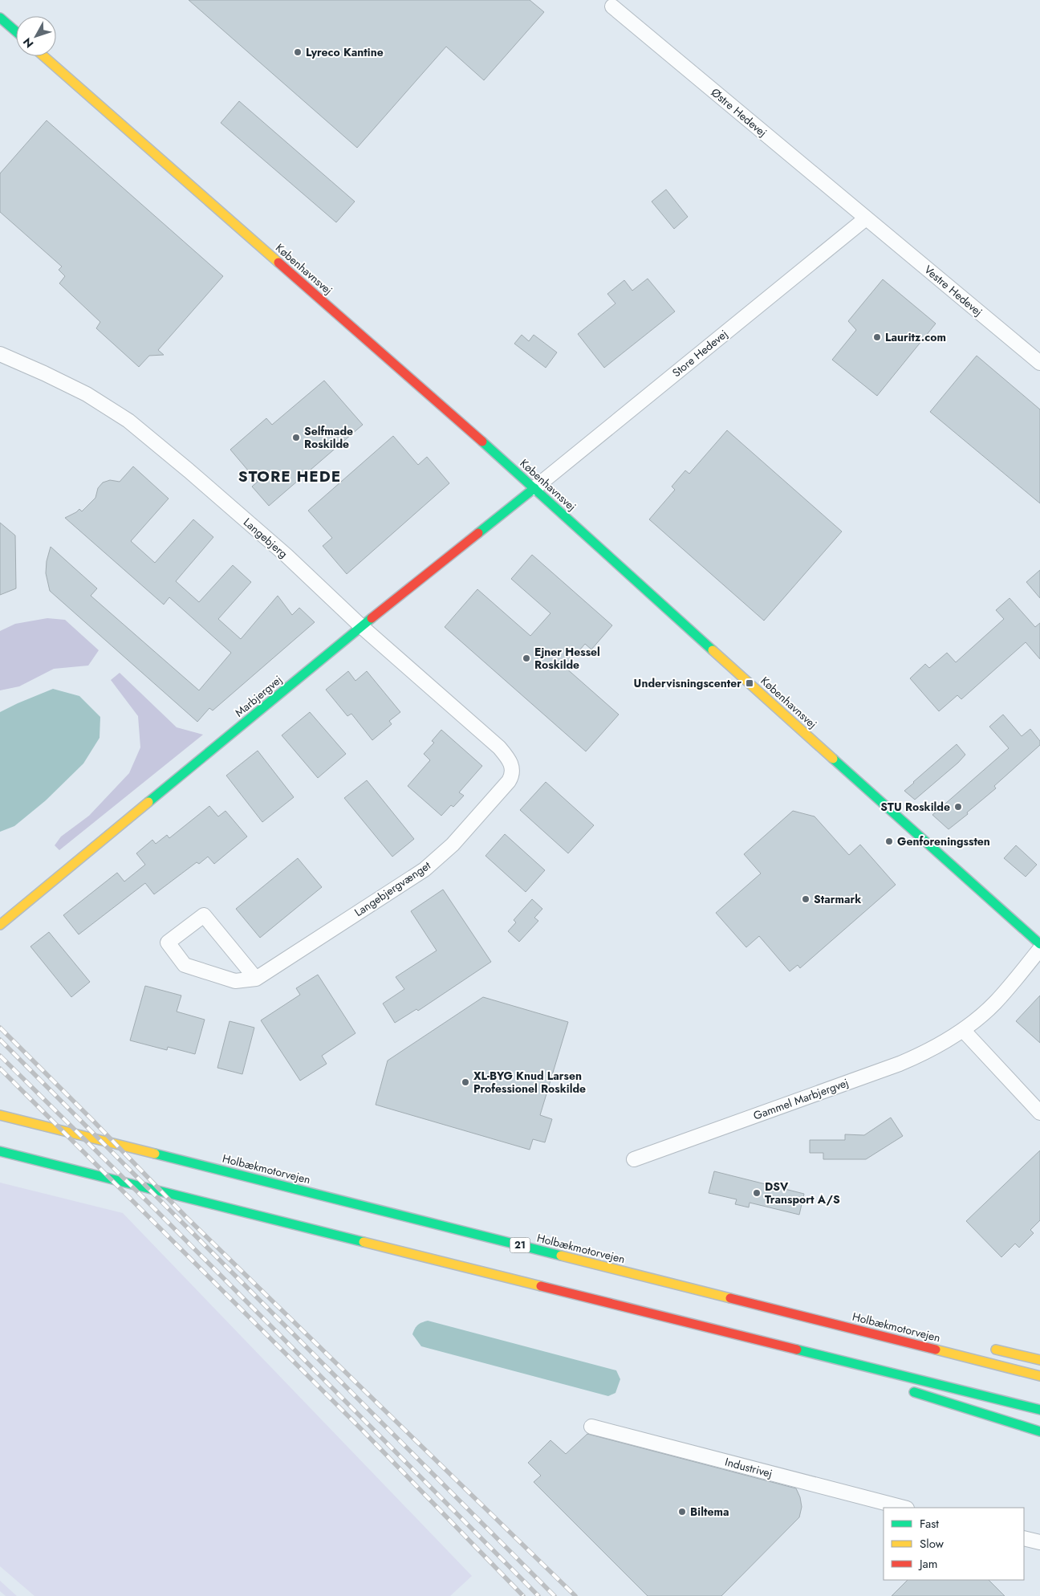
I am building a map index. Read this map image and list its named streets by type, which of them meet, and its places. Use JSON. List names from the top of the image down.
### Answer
{
  "streets": {
    "main road": [
      "Københavnsvej",
      "Marbjergvej",
      "Holbækmotorvejen",
      "21"
    ],
    "street": [
      "Østre Hedevej",
      "Vestre Hedevej",
      "Store Hedevej",
      "Langebjerg",
      "Langebjergvænget",
      "Gammel Marbjergvej",
      "Industrivej"
    ]
  },
  "crossings": [
    ["Østre Hedevej", "Vestre Hedevej"],
    ["Østre Hedevej", "Store Hedevej"],
    ["Københavnsvej", "Store Hedevej"],
    ["Københavnsvej", "Marbjergvej"],
    ["Vestre Hedevej", "Store Hedevej"],
    ["Store Hedevej", "Marbjergvej"],
    ["Langebjerg", "Marbjergvej"],
    ["Langebjerg", "Langebjergvænget"]
  ],
  "districts": ["STORE HEDE"],
  "places": {
    "other": [
      "Lyreco Kantine",
      "Lauritz.com",
      "Selfmade Roskilde",
      "Ejner Hessel Roskilde",
      "STU Roskilde",
      "Genforeningssten",
      "Starmark",
      "XL-BYG Knud Larsen Professionel Roskilde",
      "DSV Transport A/S",
      "Biltema"
    ],
    "transit": ["Undervisningscenter"]
  },
  "legend": ["Fast", "Slow", "Jam"],
  "north": "bottom left"
}
